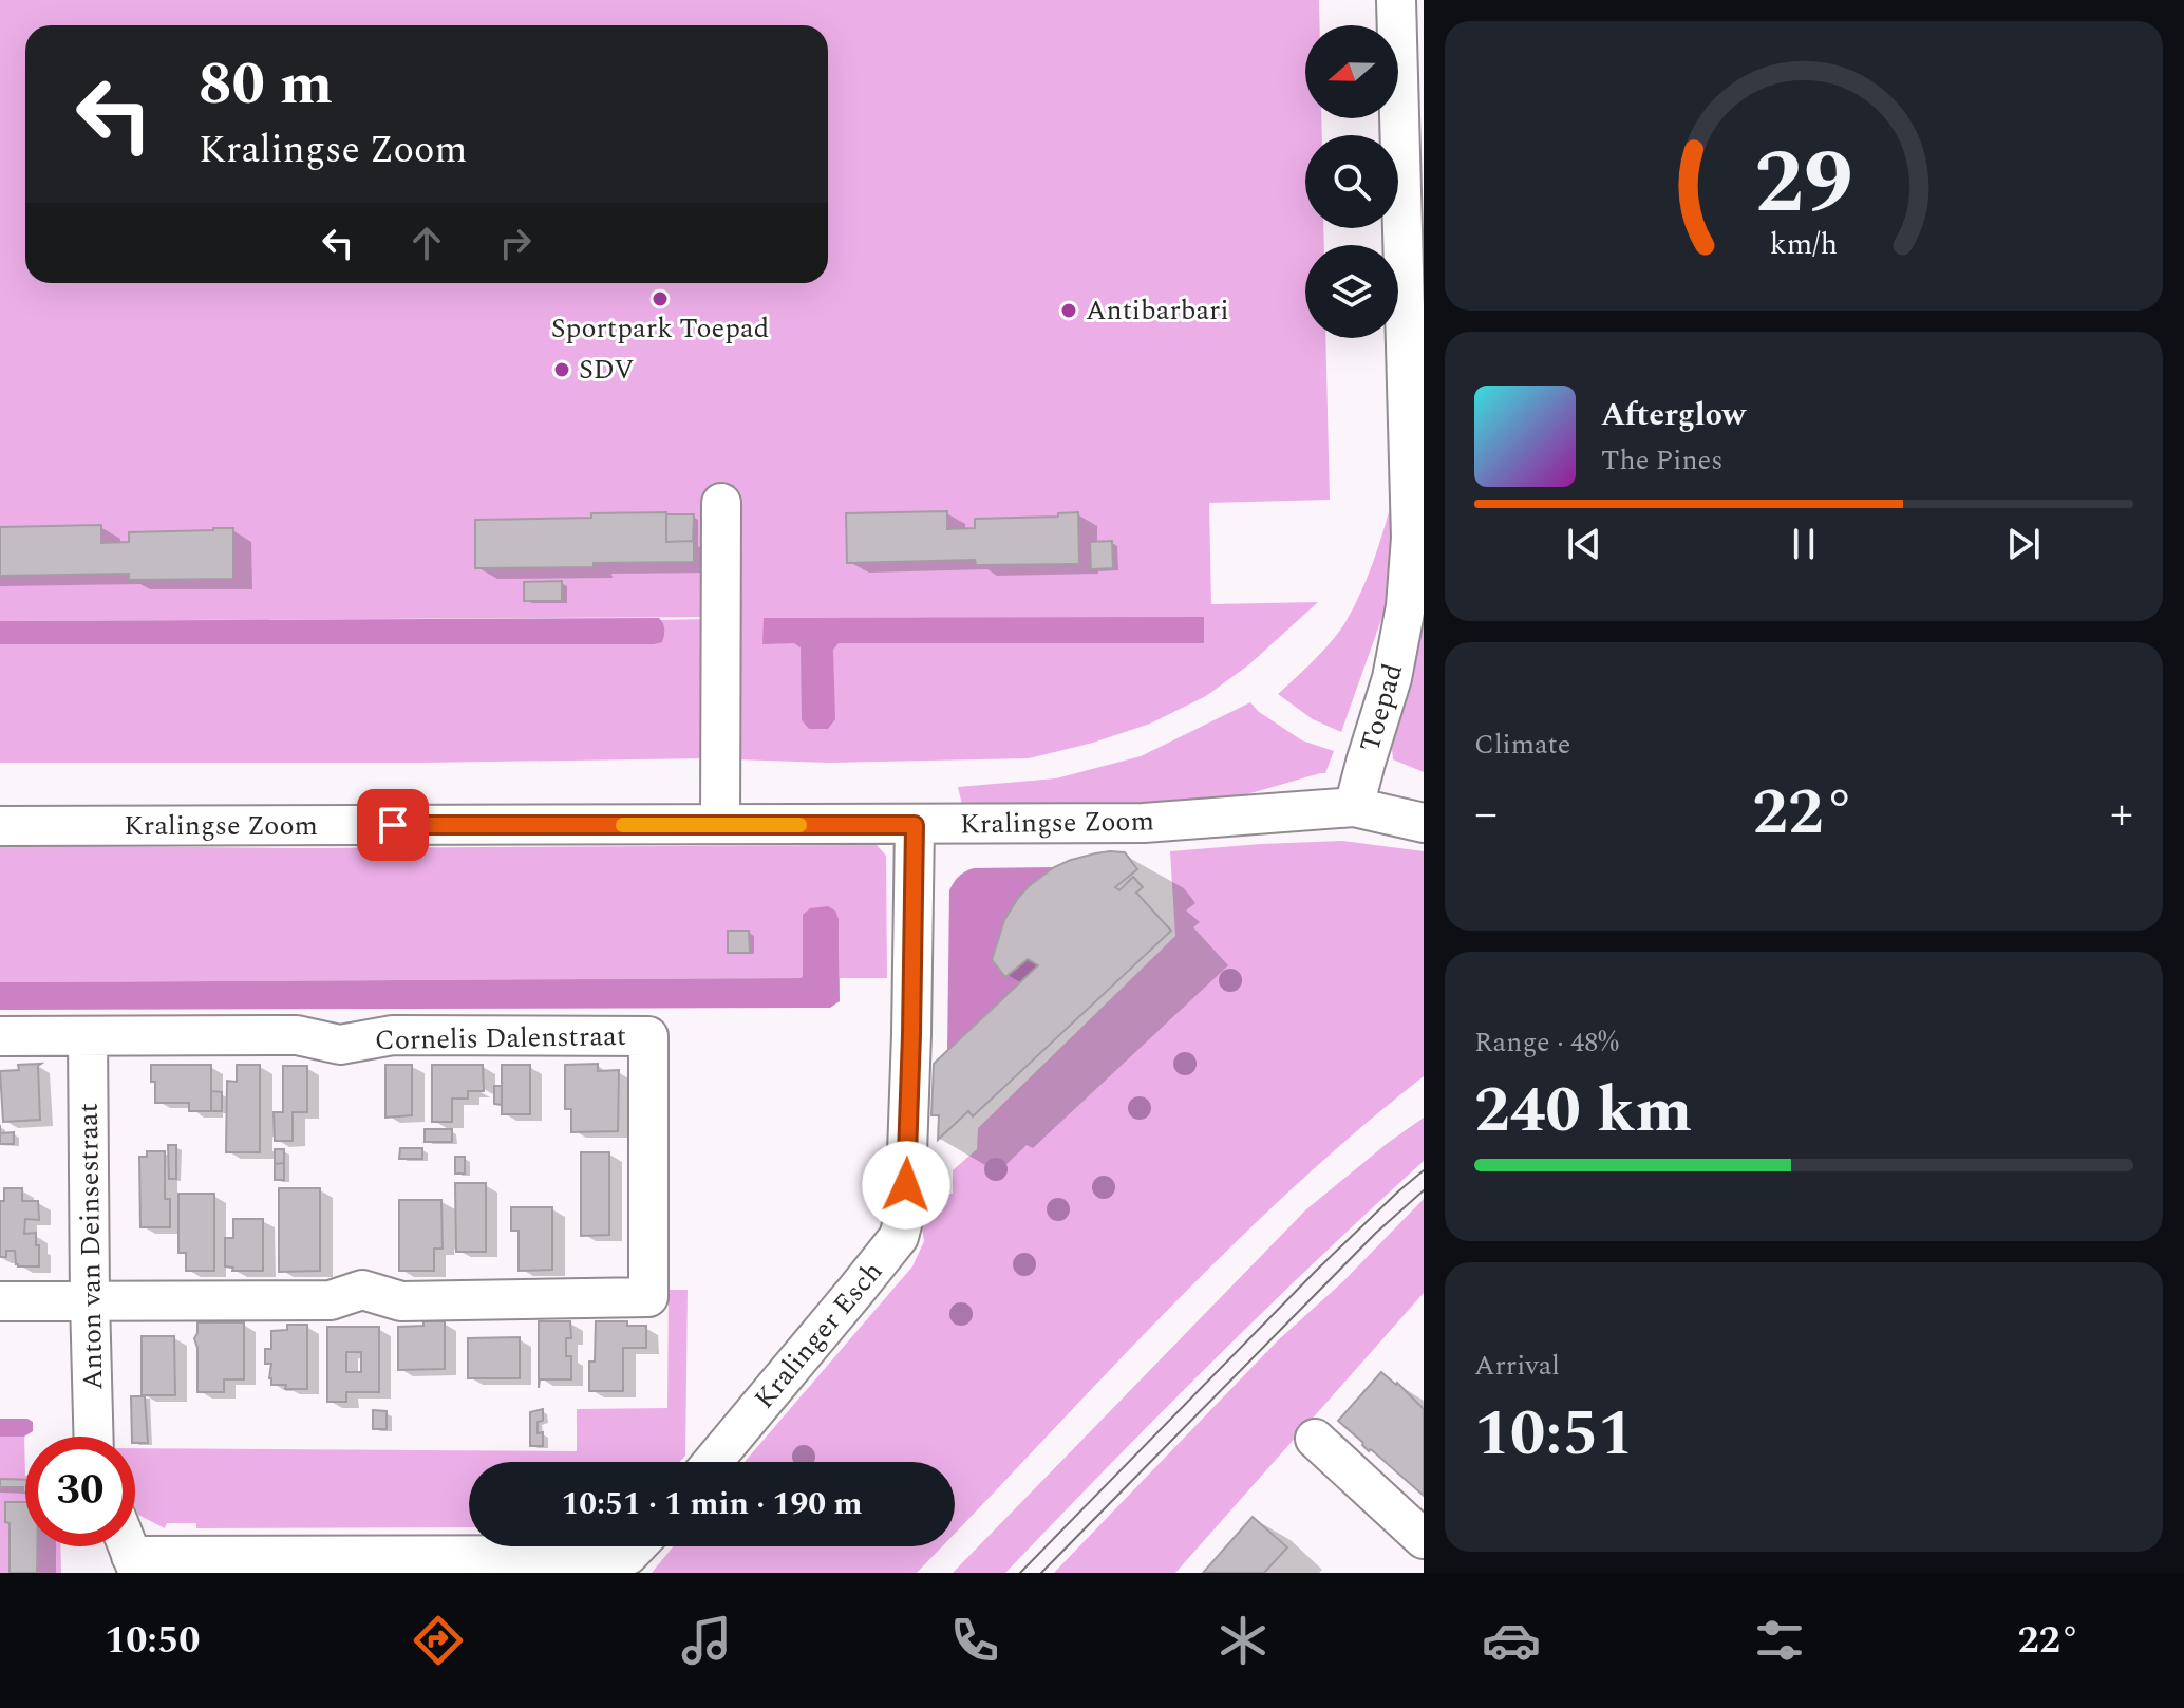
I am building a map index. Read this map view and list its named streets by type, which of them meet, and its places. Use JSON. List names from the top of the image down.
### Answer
{
  "streets": {
    "street": [
      "Toepad",
      "Kralingse Zoom",
      "Cornelis Dalenstraat",
      "Anton van Deinsestraat",
      "Kralinger Esch"
    ]
  },
  "crossings": [
    ["Toepad", "Kralingse Zoom"],
    ["Kralingse Zoom", "Kralinger Esch"],
    ["Cornelis Dalenstraat", "Anton van Deinsestraat"]
  ],
  "places": ["Sportpark Toepad", "Antibarbari", "SDV"],
  "north": "left",
  "page": {
    "turn": ["80 m", "Kralingse Zoom"],
    "song": ["Afterglow", "The Pines"],
    "tile": [
      "Climate",
      ["Range · 48%", "240 km"],
      ["Arrival", "10:51"]
    ],
    "heat": ["−", "22°", "+"],
    "limit": "30",
    "trip": "10:51 · 1 min · 190 m",
    "tabs": ["10:50", "22°"],
    "gauge": ["29", "km/h"]
  }
}
